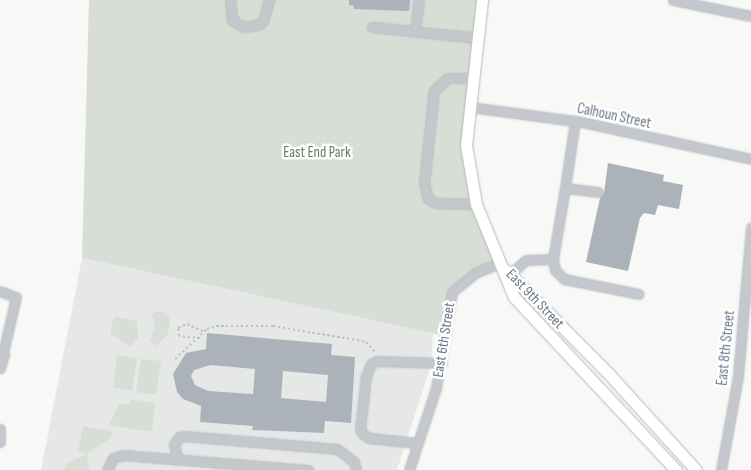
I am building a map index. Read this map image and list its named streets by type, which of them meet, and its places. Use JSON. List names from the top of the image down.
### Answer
{
  "streets": {
    "main road": ["East 9th Street"],
    "street": ["Calhoun Street", "East 6th Street", "East 8th Street"]
  },
  "crossings": [
    ["East 9th Street", "East 6th Street"]
  ],
  "parks": ["East End Park"]
}
